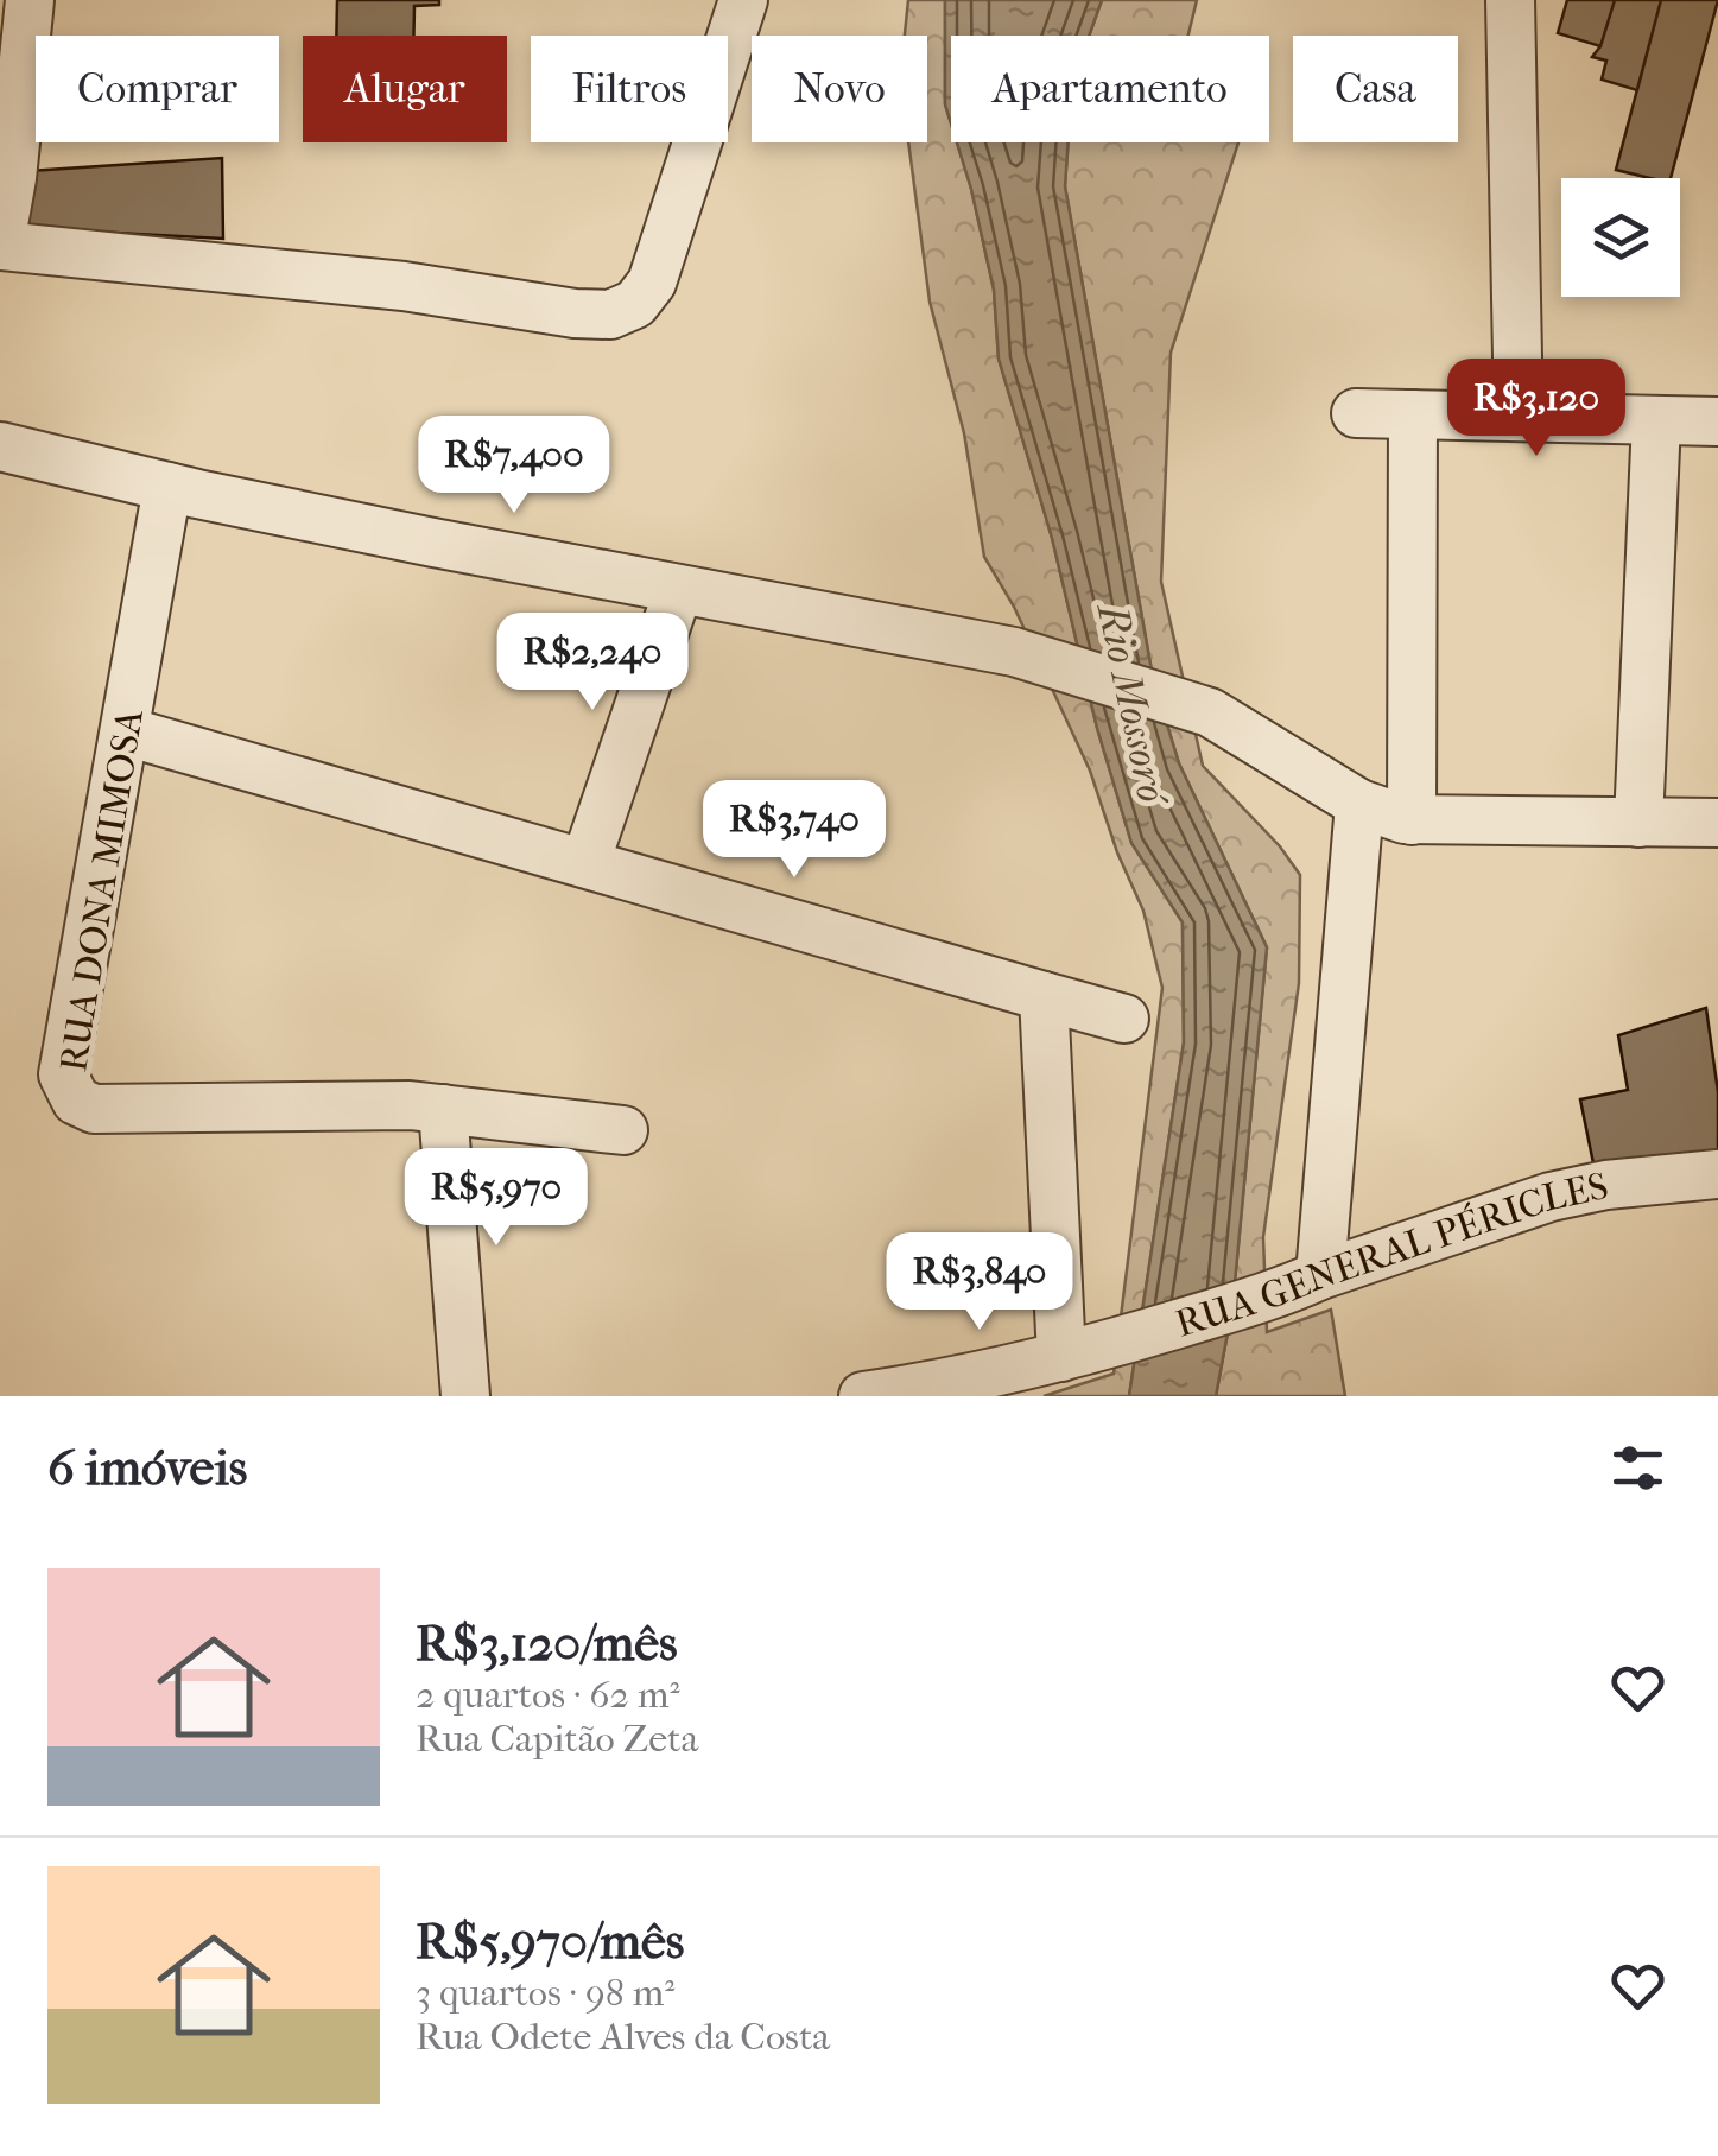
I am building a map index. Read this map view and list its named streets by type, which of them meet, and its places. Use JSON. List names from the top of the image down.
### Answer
{
  "streets": {
    "street": ["RUA DONA MIMOSA", "RUA GENERAL PÉRICLES"]
  },
  "water": ["Rio Mossoró"],
  "page": {
    "chip": [
      "Comprar",
      "Alugar",
      "Filtros",
      "Novo",
      "Apartamento",
      "Casa"
    ],
    "price": [
      "R$3,120",
      "R$7,400",
      "R$2,240",
      "R$3,740",
      "R$5,970",
      "R$3,840"
    ],
    "heading": "6 imóveis",
    "list": [
      {
        "name": "R$3,120/mês",
        "note": "2 quartos · 62 m² · Rua Capitão Zeta"
      },
      {
        "name": "R$5,970/mês",
        "note": "3 quartos · 98 m² · Rua Odete Alves da Costa"
      }
    ]
  }
}
